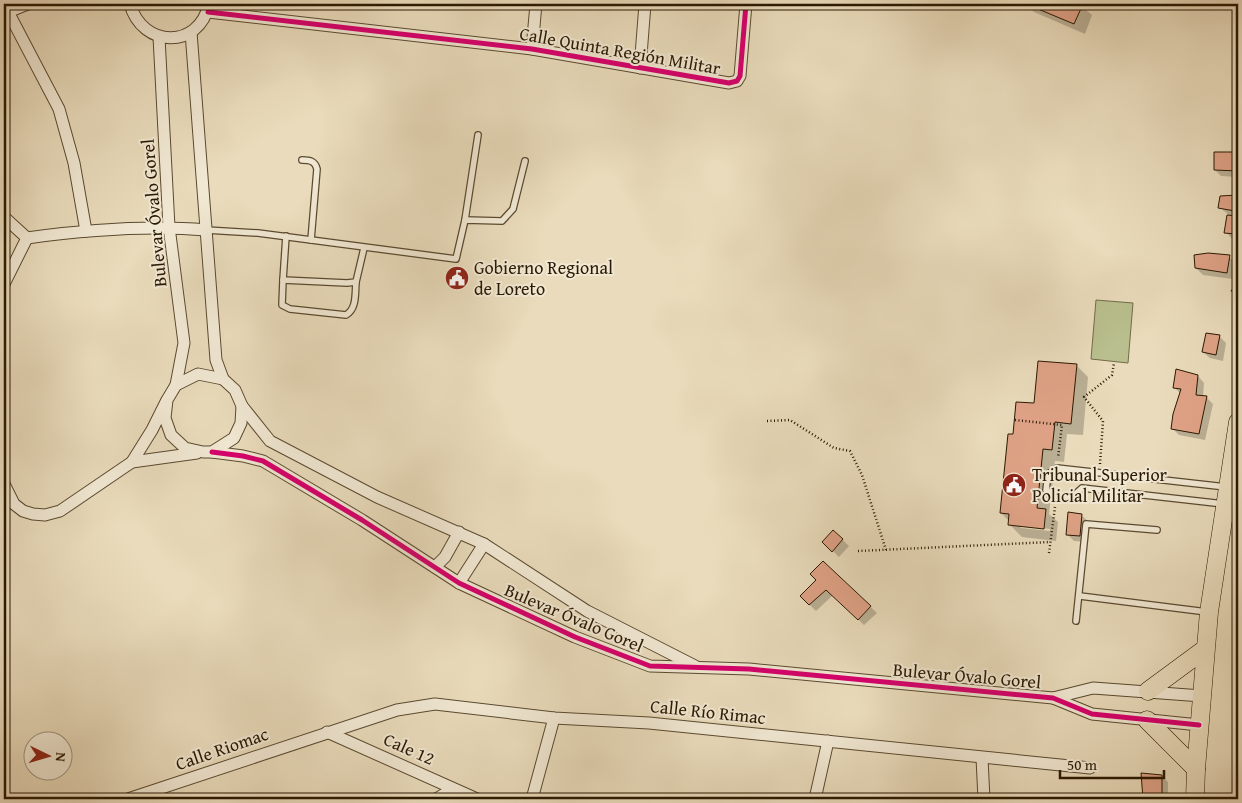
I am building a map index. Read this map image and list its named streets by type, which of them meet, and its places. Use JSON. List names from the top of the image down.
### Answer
{
  "streets": {
    "street": [
      "Calle Quinta Región Militar",
      "Bulevar Óvalo Gorel",
      "Calle Río Rimac",
      "Calle Riomac",
      "Cale 12"
    ]
  },
  "crossings": [
    ["Calle Río Rimac", "Calle Riomac"],
    ["Calle Río Rimac", "Cale 12"],
    ["Calle Riomac", "Cale 12"]
  ],
  "places": {
    "public building": ["Gobierno Regional de Loreto", "Tribunal Superior Policial Militar"]
  },
  "scale_bar": "50 m",
  "north": "right"
}
